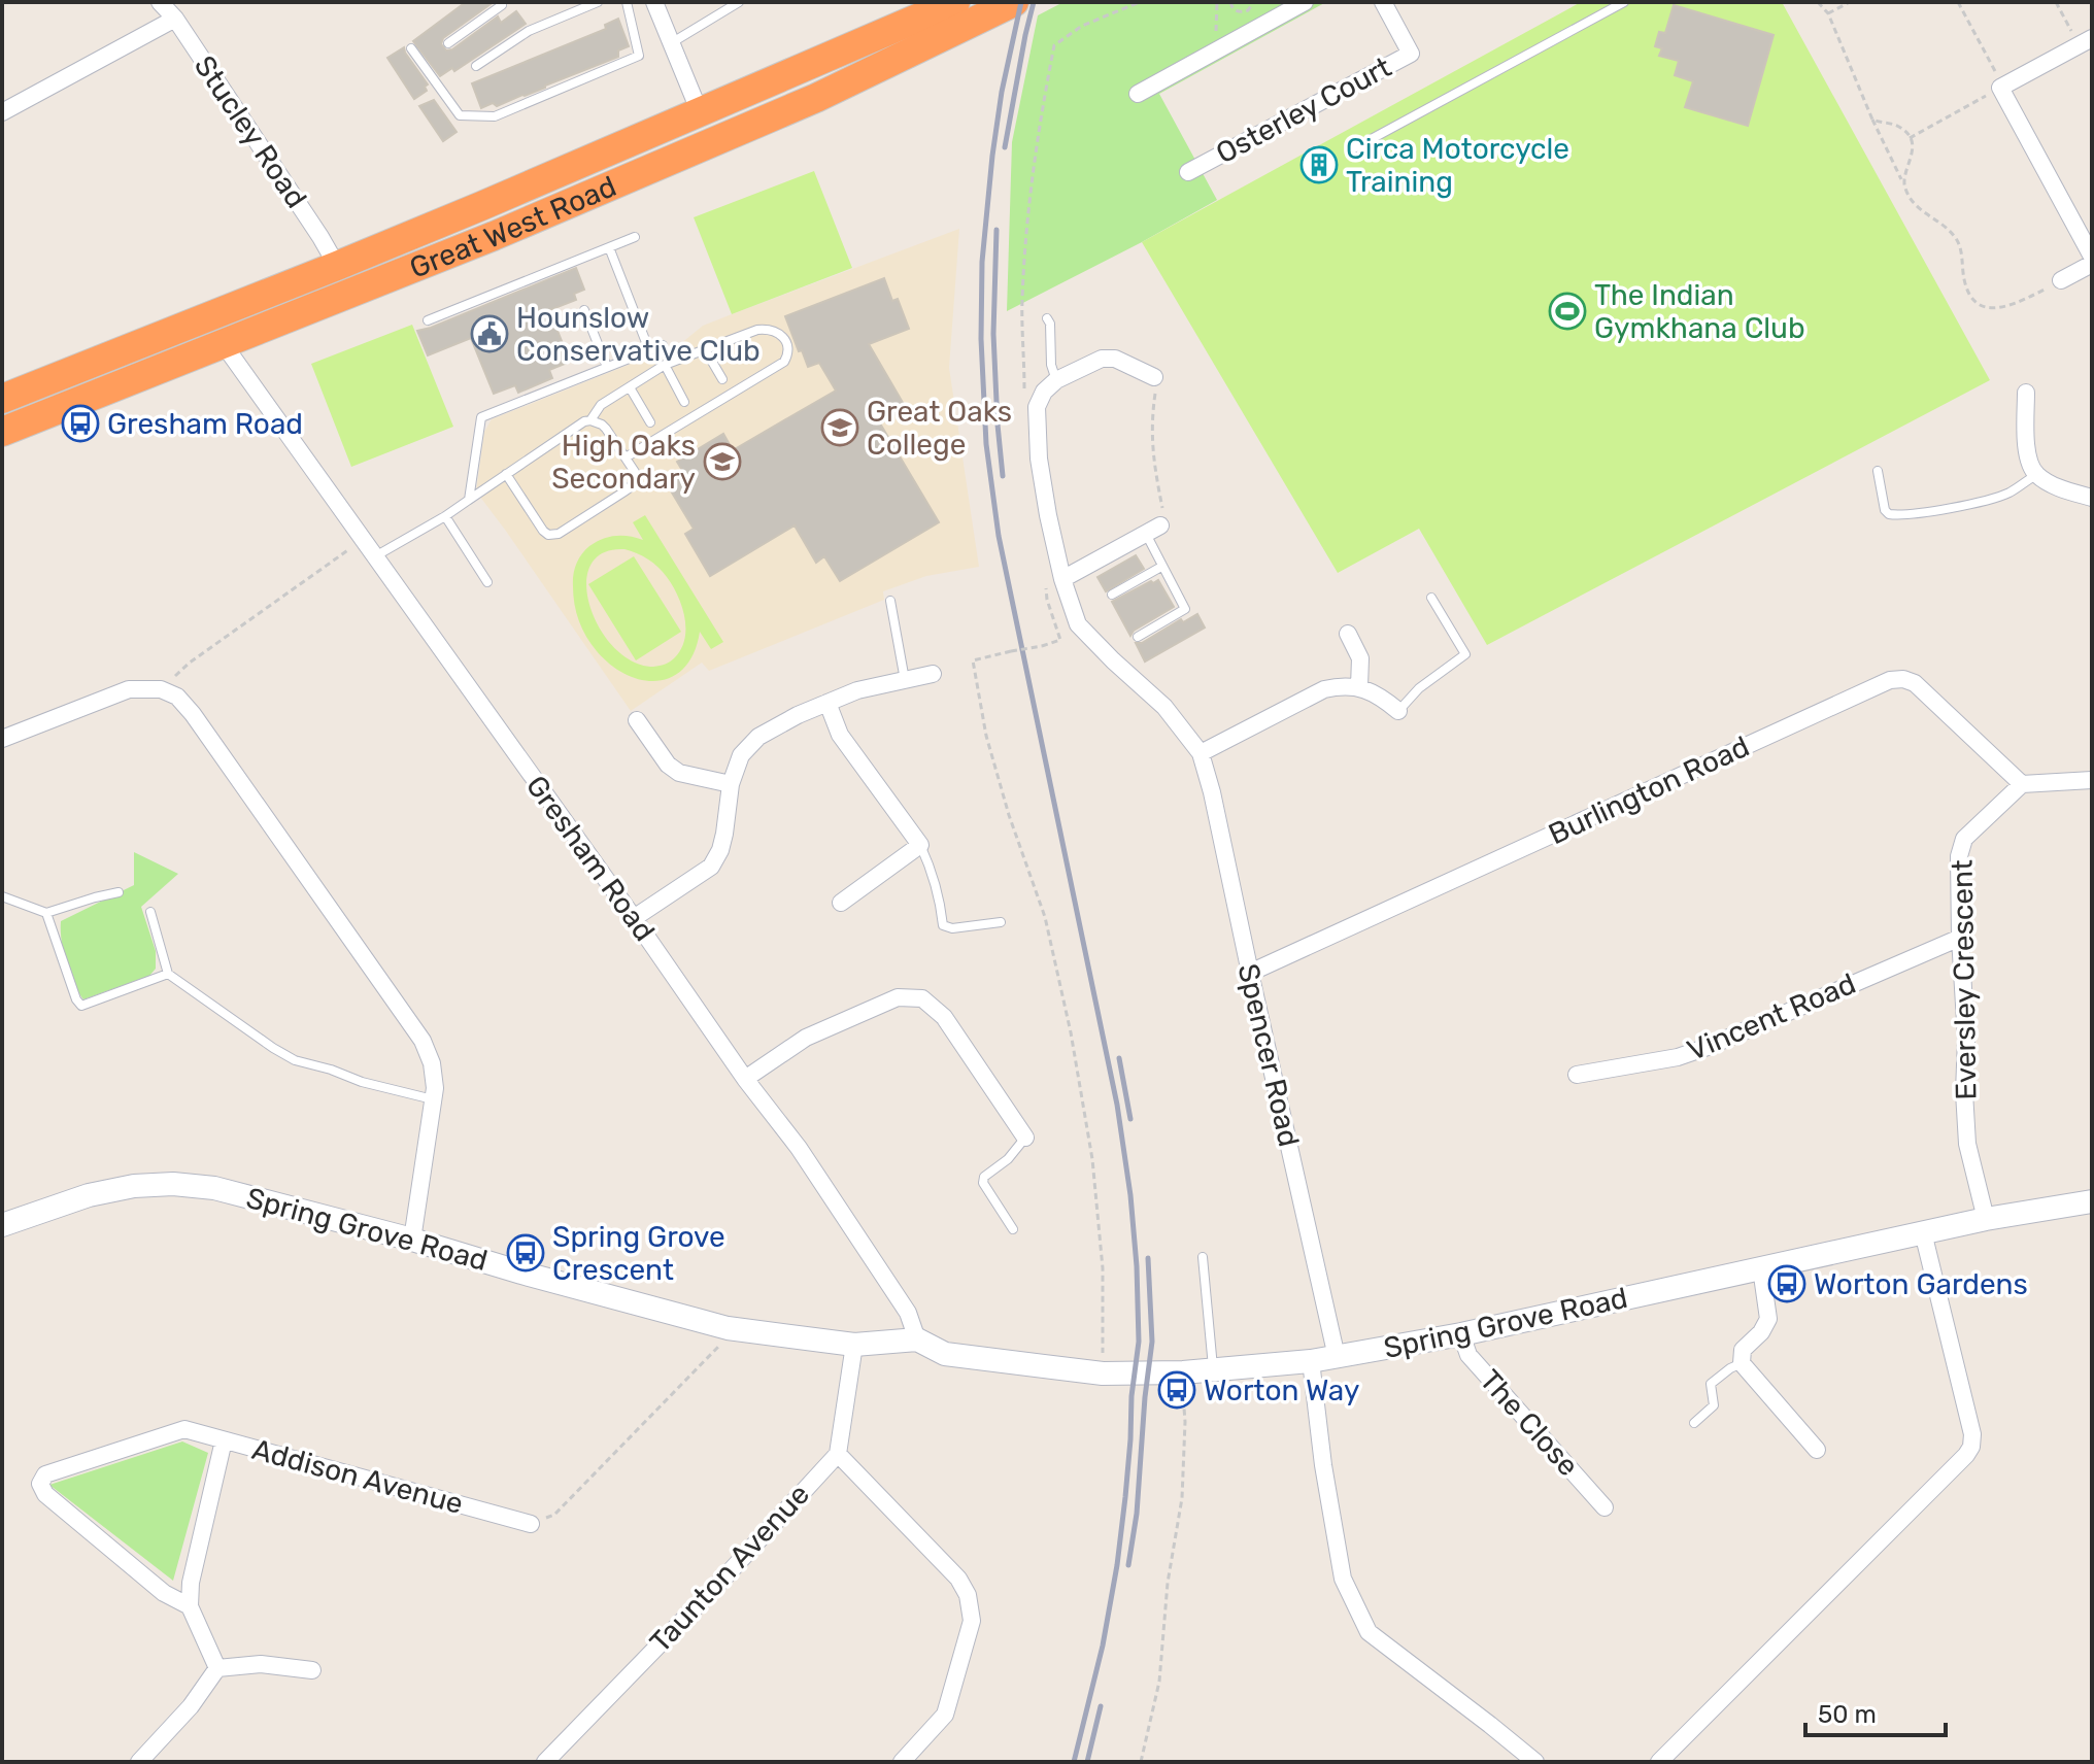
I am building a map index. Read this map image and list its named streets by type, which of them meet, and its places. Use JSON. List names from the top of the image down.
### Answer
{
  "streets": {
    "highway": ["Great West Road"],
    "main road": ["Spring Grove Road"],
    "street": [
      "Osterley Court",
      "Stucley Road",
      "Burlington Road",
      "Gresham Road",
      "Eversley Crescent",
      "Vincent Road",
      "Spencer Road",
      "The Close",
      "Addison Avenue",
      "Taunton Avenue"
    ]
  },
  "crossings": [
    ["Stucley Road", "Great West Road"],
    ["Great West Road", "Gresham Road"],
    ["Burlington Road", "Eversley Crescent"],
    ["Burlington Road", "Spencer Road"],
    ["Gresham Road", "Spring Grove Road"],
    ["Eversley Crescent", "Vincent Road"],
    ["Eversley Crescent", "Spring Grove Road"],
    ["Spencer Road", "Spring Grove Road"],
    ["Spring Grove Road", "The Close"]
  ],
  "places": {
    "building": ["Circa Motorcycle Training"],
    "sports": ["The Indian Gymkhana Club"],
    "public building": ["Hounslow Conservative Club"],
    "bus stop": [
      "Gresham Road",
      "Spring Grove Crescent",
      "Worton Gardens",
      "Worton Way"
    ],
    "school or university": ["Great Oaks College", "High Oaks Secondary"]
  },
  "scale_bar": "50 m"
}
